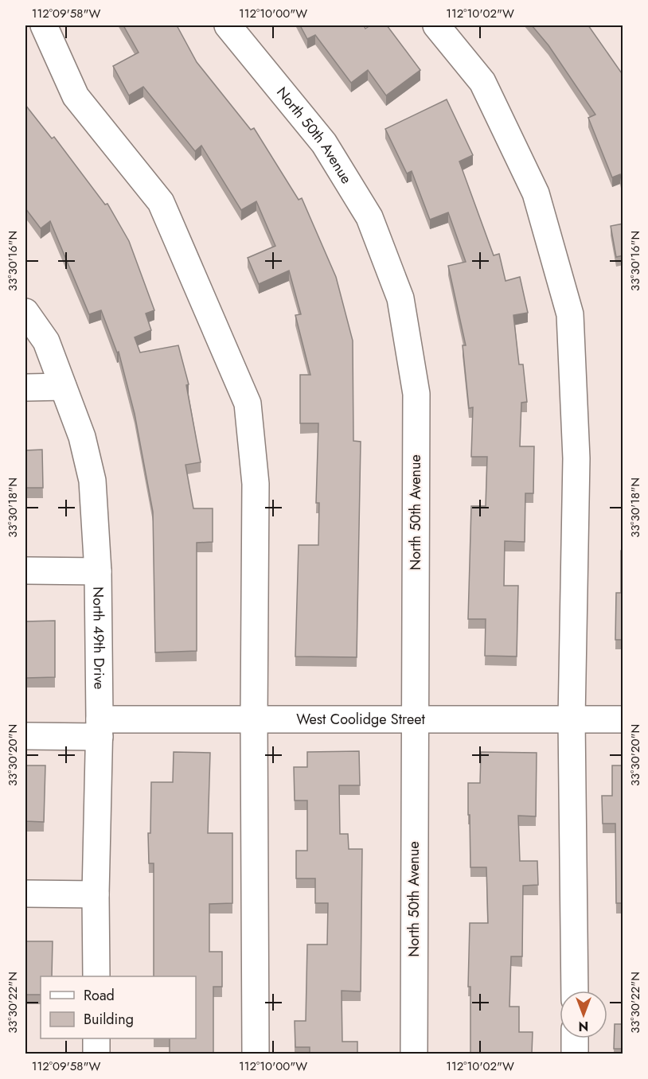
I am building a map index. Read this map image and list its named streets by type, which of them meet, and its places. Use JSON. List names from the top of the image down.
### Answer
{
  "streets": {
    "street": ["North 50th Avenue", "North 49th Drive", "West Coolidge Street"]
  },
  "crossings": [
    ["North 50th Avenue", "West Coolidge Street"],
    ["North 49th Drive", "West Coolidge Street"]
  ],
  "legend": ["Road", "Building"],
  "north": "bottom",
  "coordinates": [
    "112°09'58\"W",
    "112°10'00\"W",
    "112°10'02\"W",
    "33°30'16\"N",
    "33°30'18\"N",
    "33°30'20\"N",
    "33°30'22\"N"
  ]
}
